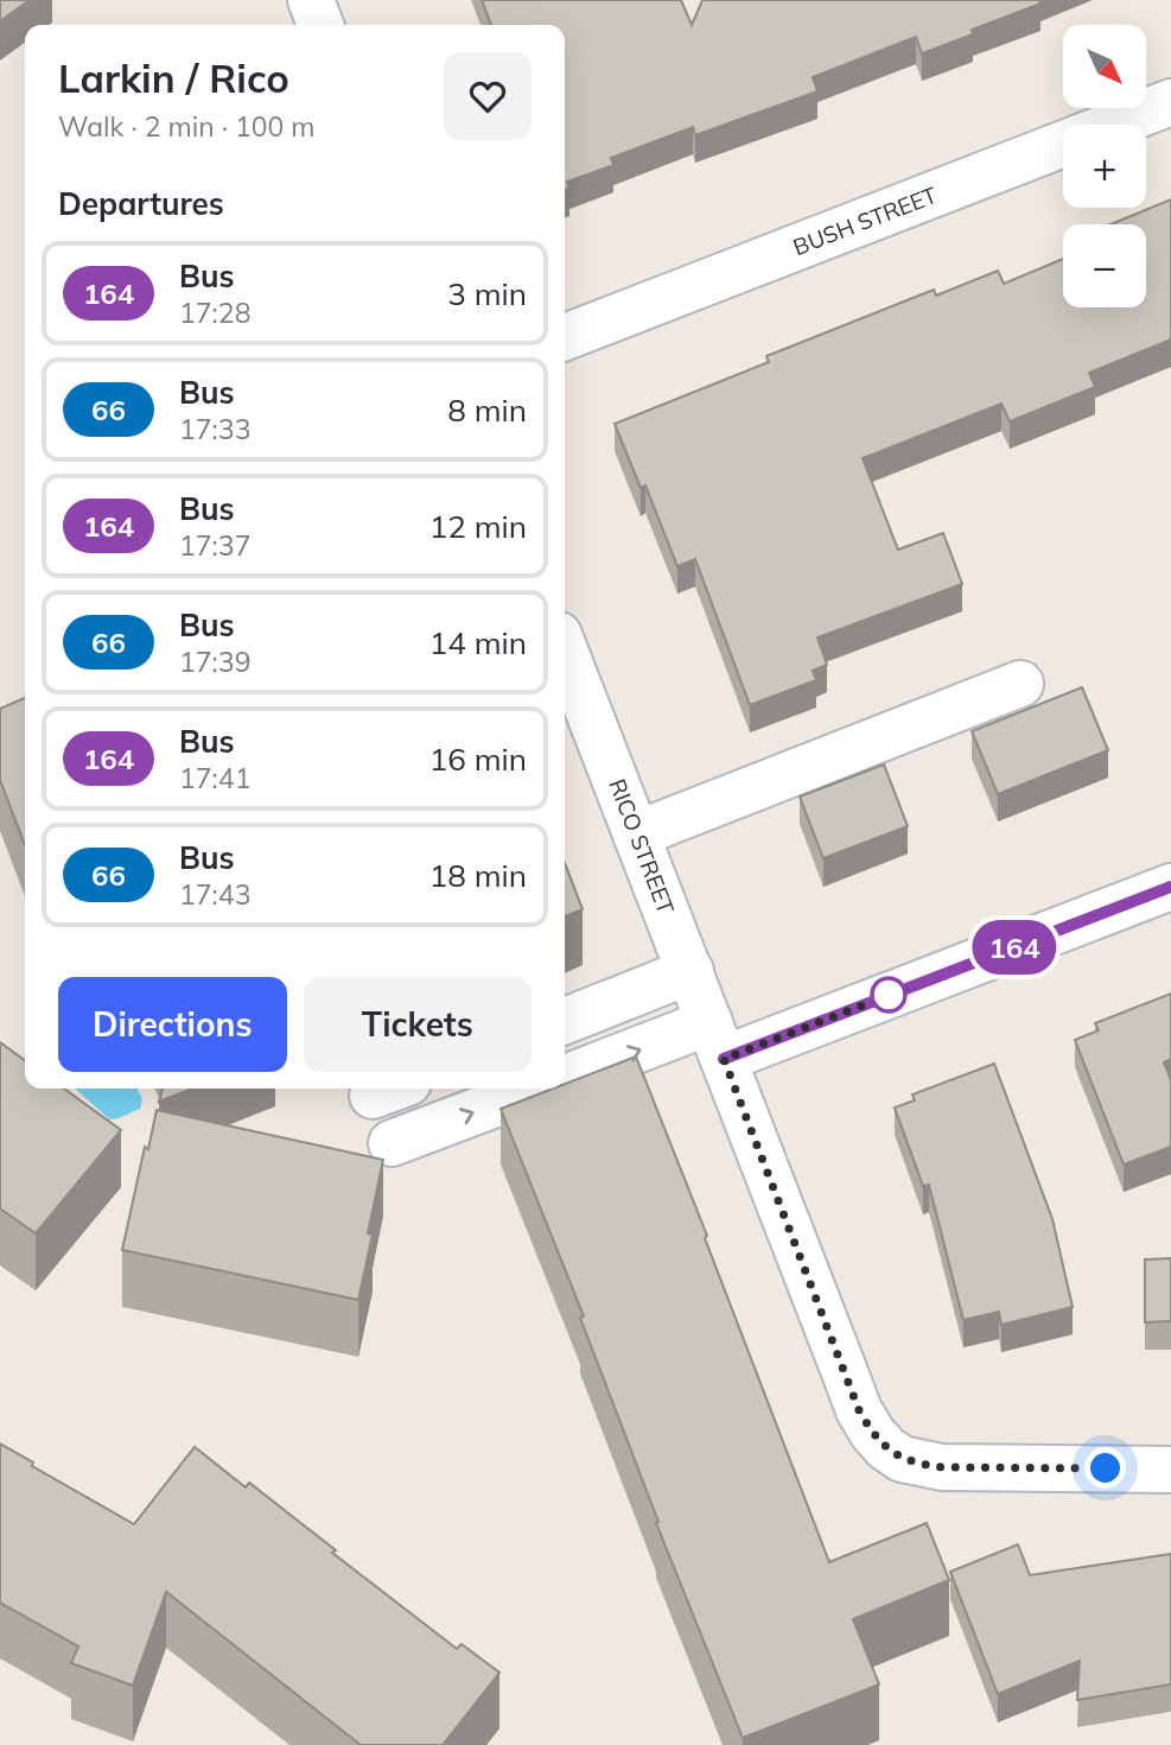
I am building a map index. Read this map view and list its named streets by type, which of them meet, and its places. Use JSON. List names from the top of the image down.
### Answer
{
  "streets": {
    "street": ["BUSH STREET", "RICO STREET"]
  },
  "lines": ["bus line 164"],
  "north": "bottom right",
  "page": {
    "on_map": "164",
    "map_buttons": ["+", "−"],
    "heading": [
      ["Larkin / Rico", "Walk · 2 min · 100 m"],
      "Departures"
    ],
    "list": [
      {
        "mark": "164",
        "name": "Bus",
        "note": "17:28",
        "value": "3 min"
      },
      {
        "mark": "66",
        "name": "Bus",
        "note": "17:33",
        "value": "8 min"
      },
      {
        "mark": "164",
        "name": "Bus",
        "note": "17:37",
        "value": "12 min"
      },
      {
        "mark": "66",
        "name": "Bus",
        "note": "17:39",
        "value": "14 min"
      },
      {
        "mark": "164",
        "name": "Bus",
        "note": "17:41",
        "value": "16 min"
      },
      {
        "mark": "66",
        "name": "Bus",
        "note": "17:43",
        "value": "18 min"
      }
    ],
    "buttons": ["Directions", "Tickets"]
  }
}
